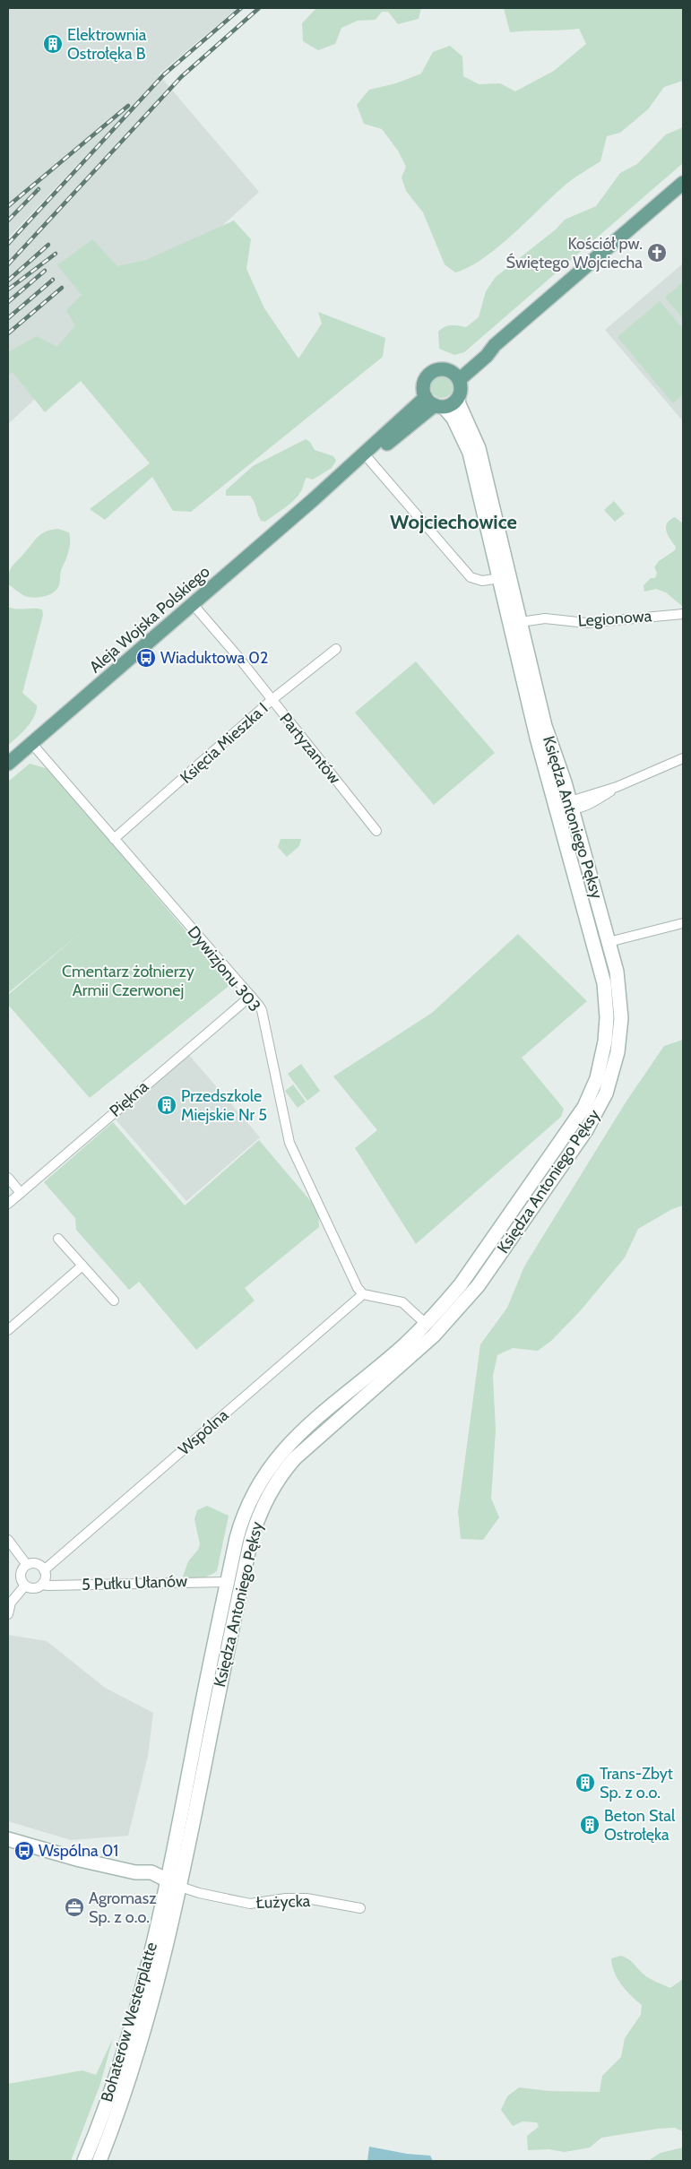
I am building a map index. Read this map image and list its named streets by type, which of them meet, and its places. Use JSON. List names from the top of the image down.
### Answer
{
  "streets": {
    "main road": ["Aleja Wojska Polskiego", "Księdza Antoniego Pęksy", "Bohaterów Westerplatte"],
    "street": [
      "Legionowa",
      "Księcia Mieszka I",
      "Partyzantów",
      "Dywizjonu 303",
      "Piękna",
      "Wspólna",
      "5 Pułku Ułanów",
      "Łużycka"
    ]
  },
  "crossings": [
    ["Legionowa", "Księdza Antoniego Pęksy"],
    ["Aleja Wojska Polskiego", "Partyzantów"],
    ["Aleja Wojska Polskiego", "Księdza Antoniego Pęksy"],
    ["Aleja Wojska Polskiego", "Dywizjonu 303"],
    ["Księcia Mieszka I", "Partyzantów"],
    ["Księcia Mieszka I", "Dywizjonu 303"],
    ["Księdza Antoniego Pęksy", "5 Pułku Ułanów"],
    ["Księdza Antoniego Pęksy", "Łużycka"],
    ["Księdza Antoniego Pęksy", "Bohaterów Westerplatte"],
    ["Dywizjonu 303", "Piękna"],
    ["Dywizjonu 303", "Wspólna"],
    ["Wspólna", "5 Pułku Ułanów"],
    ["Łużycka", "Bohaterów Westerplatte"]
  ],
  "districts": ["Wojciechowice"],
  "parks": ["Cmentarz żołnierzy Armii Czerwonej"],
  "places": {
    "building": [
      "Elektrownia Ostrołęka B",
      "Przedszkole Miejskie Nr 5",
      "Trans-Zbyt Sp. z o.o.",
      "Beton Stal Ostrołęka"
    ],
    "church": ["Kościół pw. Świętego Wojciecha"],
    "bus stop": ["Wiaduktowa 02", "Wspólna 01"],
    "office": ["Agromasz Sp. z o.o."]
  }
}
